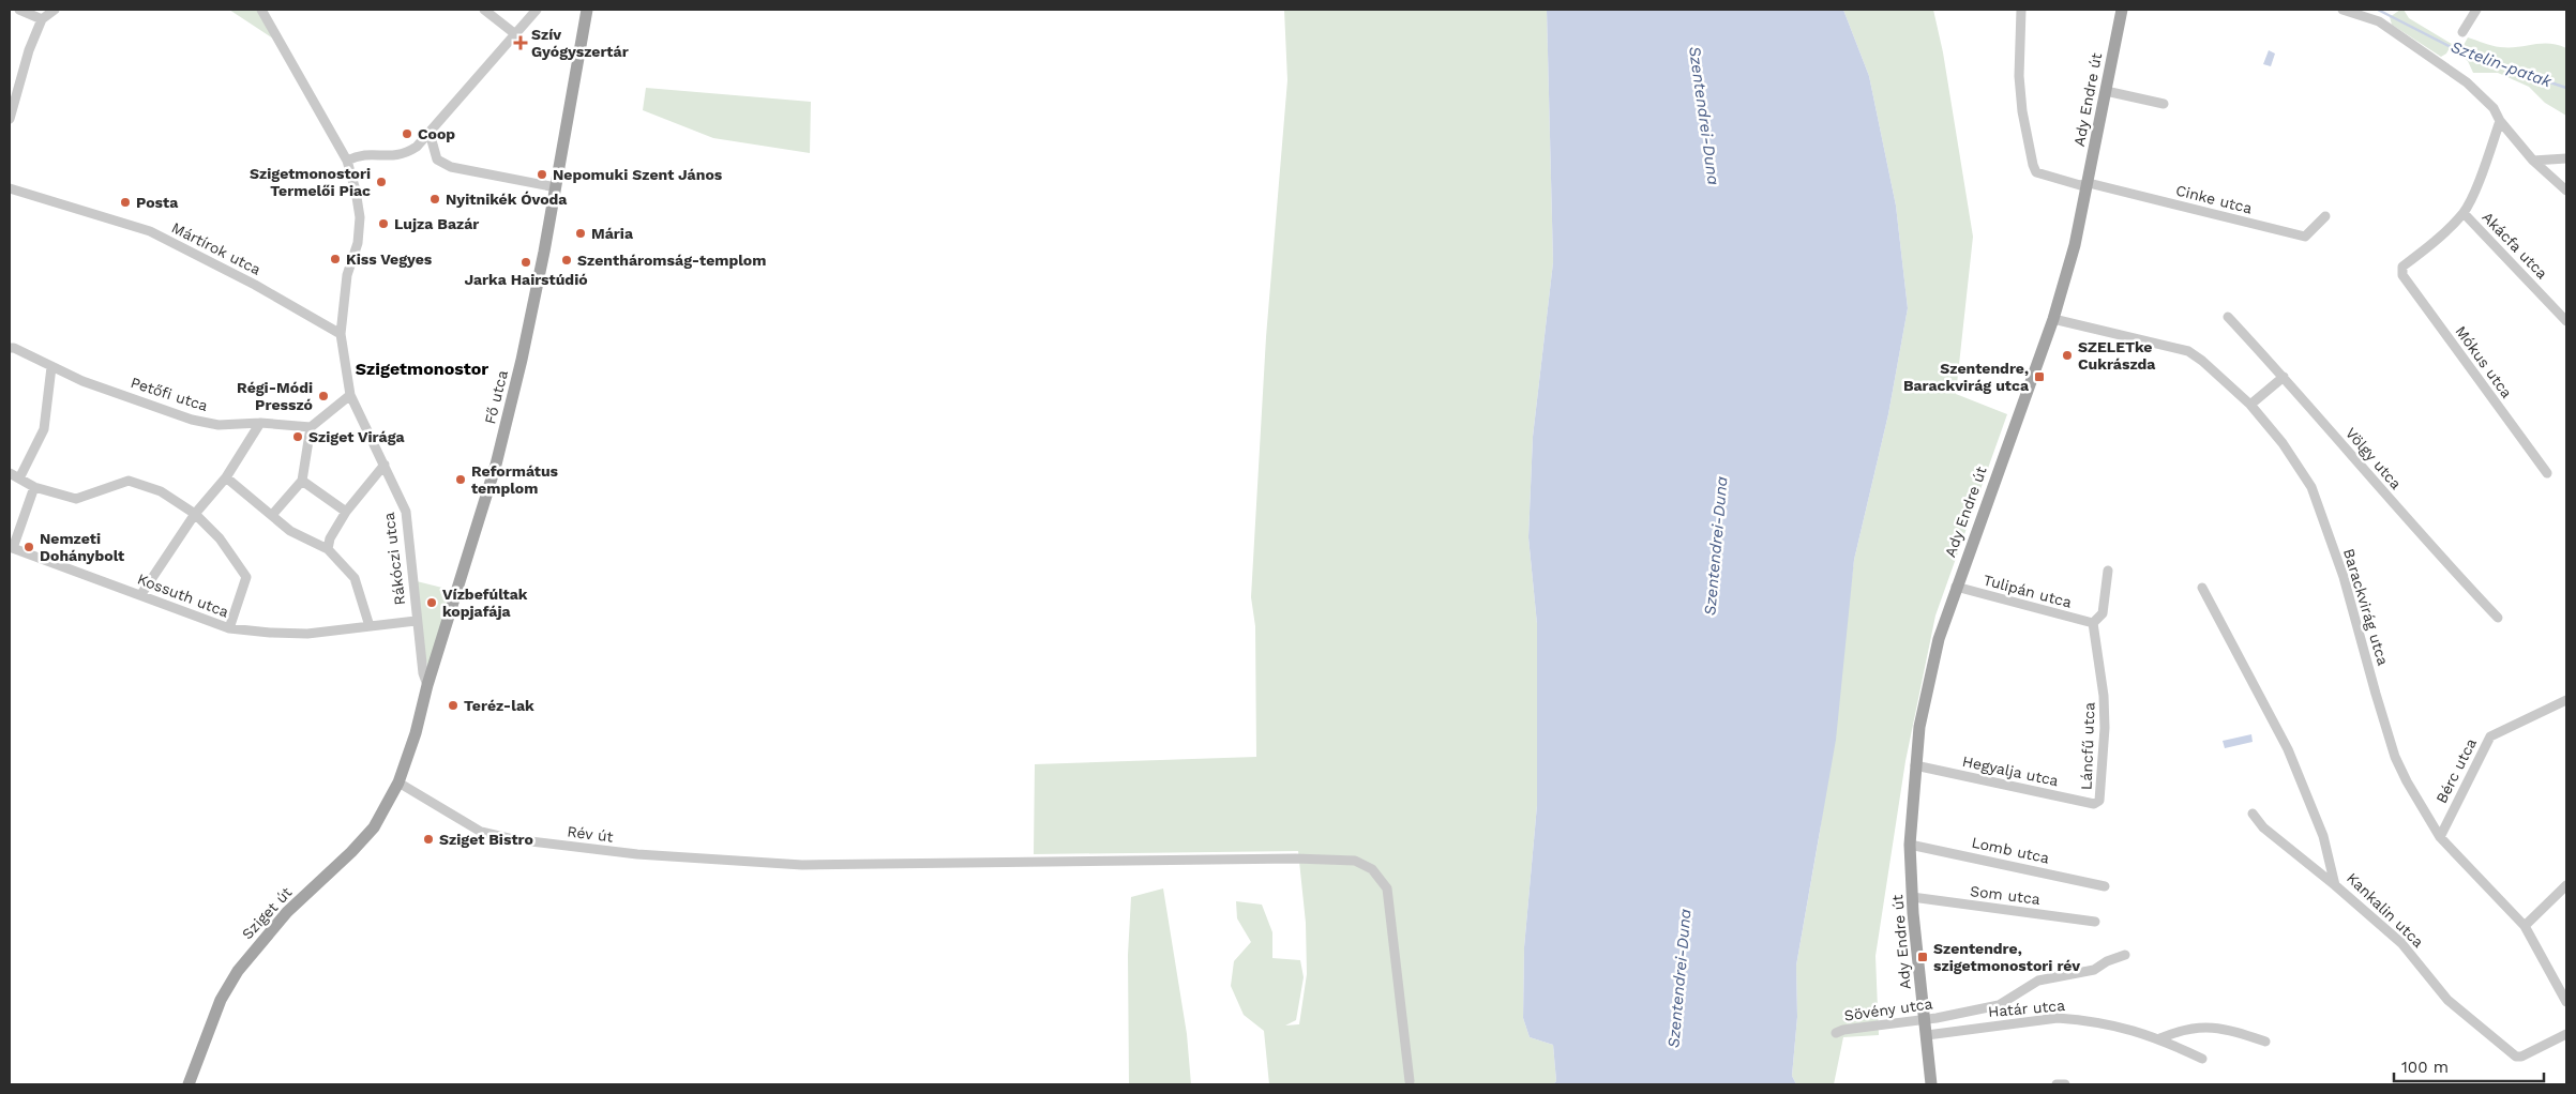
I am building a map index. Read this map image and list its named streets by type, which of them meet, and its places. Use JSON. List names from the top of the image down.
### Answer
{
  "streets": {
    "main road": ["Ady Endre út", "Fő utca", "Sziget út"],
    "street": [
      "Cinke utca",
      "Akácfa utca",
      "Mártírok utca",
      "Mókus utca",
      "Petőfi utca",
      "Völgy utca",
      "Rákóczi utca",
      "Tulipán utca",
      "Kossuth utca",
      "Barackvirág utca",
      "Láncfű utca",
      "Hegyalja utca",
      "Bérc utca",
      "Rév út",
      "Lomb utca",
      "Som utca",
      "Kankalin utca",
      "Határ utca",
      "Sövény utca"
    ]
  },
  "crossings": [
    ["Ady Endre út", "Cinke utca"],
    ["Ady Endre út", "Tulipán utca"],
    ["Ady Endre út", "Barackvirág utca"],
    ["Ady Endre út", "Hegyalja utca"],
    ["Ady Endre út", "Lomb utca"],
    ["Ady Endre út", "Som utca"],
    ["Ady Endre út", "Határ utca"],
    ["Ady Endre út", "Sövény utca"],
    ["Akácfa utca", "Mókus utca"],
    ["Mártírok utca", "Rákóczi utca"],
    ["Fő utca", "Rákóczi utca"],
    ["Fő utca", "Rév út"],
    ["Fő utca", "Sziget út"],
    ["Rákóczi utca", "Kossuth utca"],
    ["Tulipán utca", "Láncfű utca"],
    ["Barackvirág utca", "Bérc utca"],
    ["Láncfű utca", "Hegyalja utca"],
    ["Rév út", "Sziget út"]
  ],
  "districts": ["Szigetmonostor"],
  "water": ["Sztelin-patak", "Szentendrei-Duna"],
  "places": {
    "health": ["Szív Gyógyszertár"],
    "other": [
      "Coop",
      "Nepomuki Szent János",
      "Szigetmonostori Termelői Piac",
      "Nyitnikék Óvoda",
      "Posta",
      "Lujza Bazár",
      "Mária",
      "Kiss Vegyes",
      "Szentháromság-templom",
      "Jarka Hairstúdió",
      "SZELETke Cukrászda",
      "Régi-Módi Presszó",
      "Sziget Virága",
      "Református templom",
      "Nemzeti Dohánybolt",
      "Vízbefúltak kopjafája",
      "Teréz-lak",
      "Sziget Bistro"
    ],
    "transit": ["Szentendre, Barackvirág utca", "Szentendre, szigetmonostori rév"]
  },
  "scale_bar": "100 m"
}
